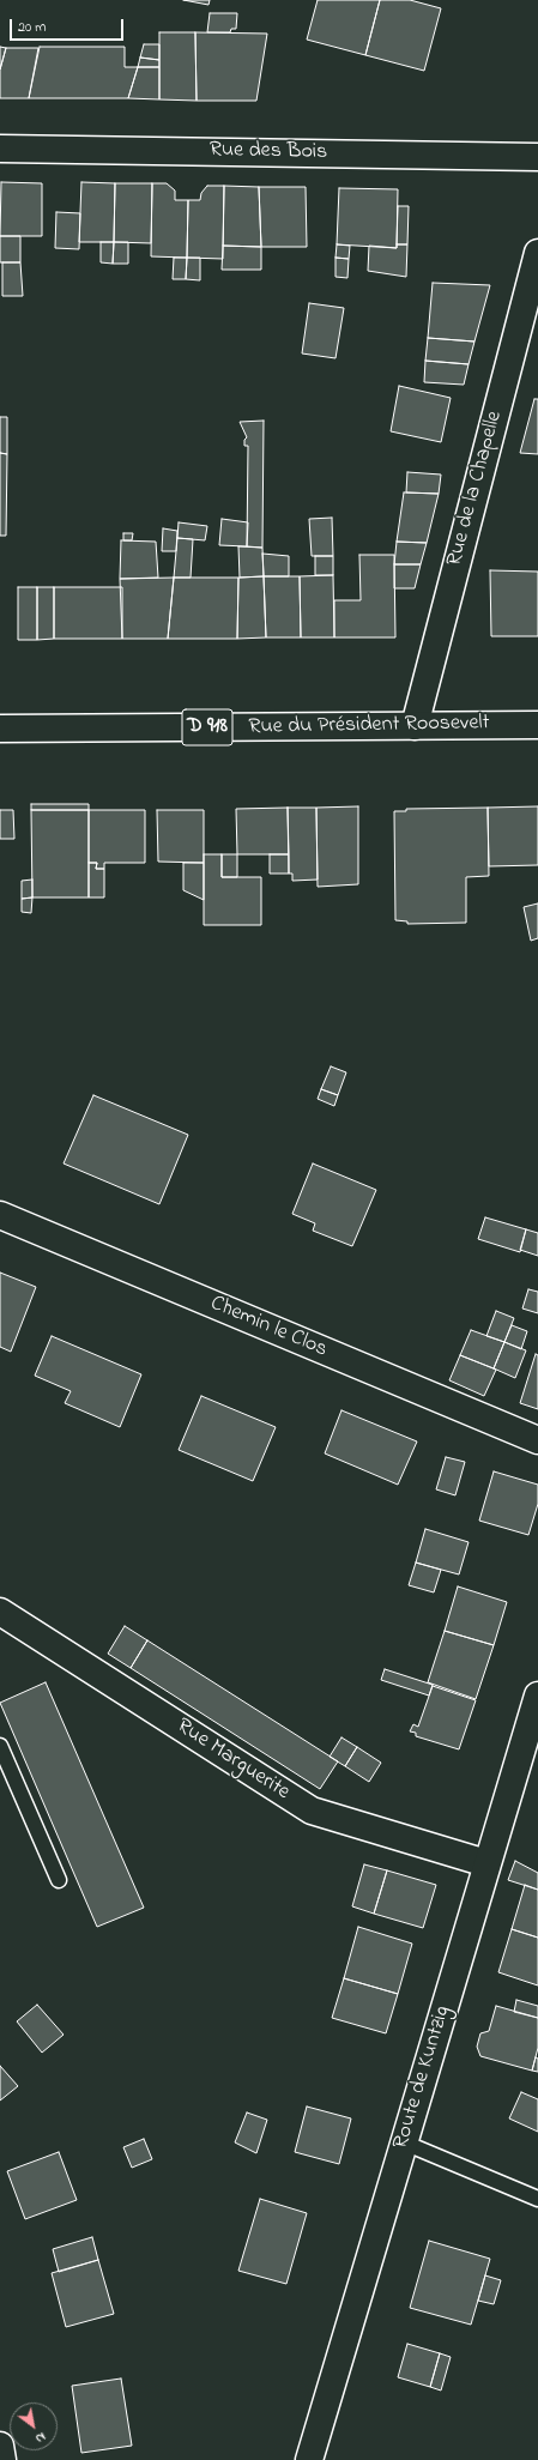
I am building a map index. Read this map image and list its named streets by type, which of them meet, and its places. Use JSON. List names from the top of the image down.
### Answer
{
  "streets": {
    "street": [
      "Rue des Bois",
      "Rue de la Chapelle",
      "Rue du Président Roosevelt",
      "D 918",
      "Chemin le Clos",
      "Rue Marguerite",
      "Route de Kuntzig"
    ]
  },
  "crossings": [
    ["Rue de la Chapelle", "Rue du Président Roosevelt"],
    ["Rue Marguerite", "Route de Kuntzig"]
  ],
  "scale_bar": "20 m",
  "north": "bottom right"
}
